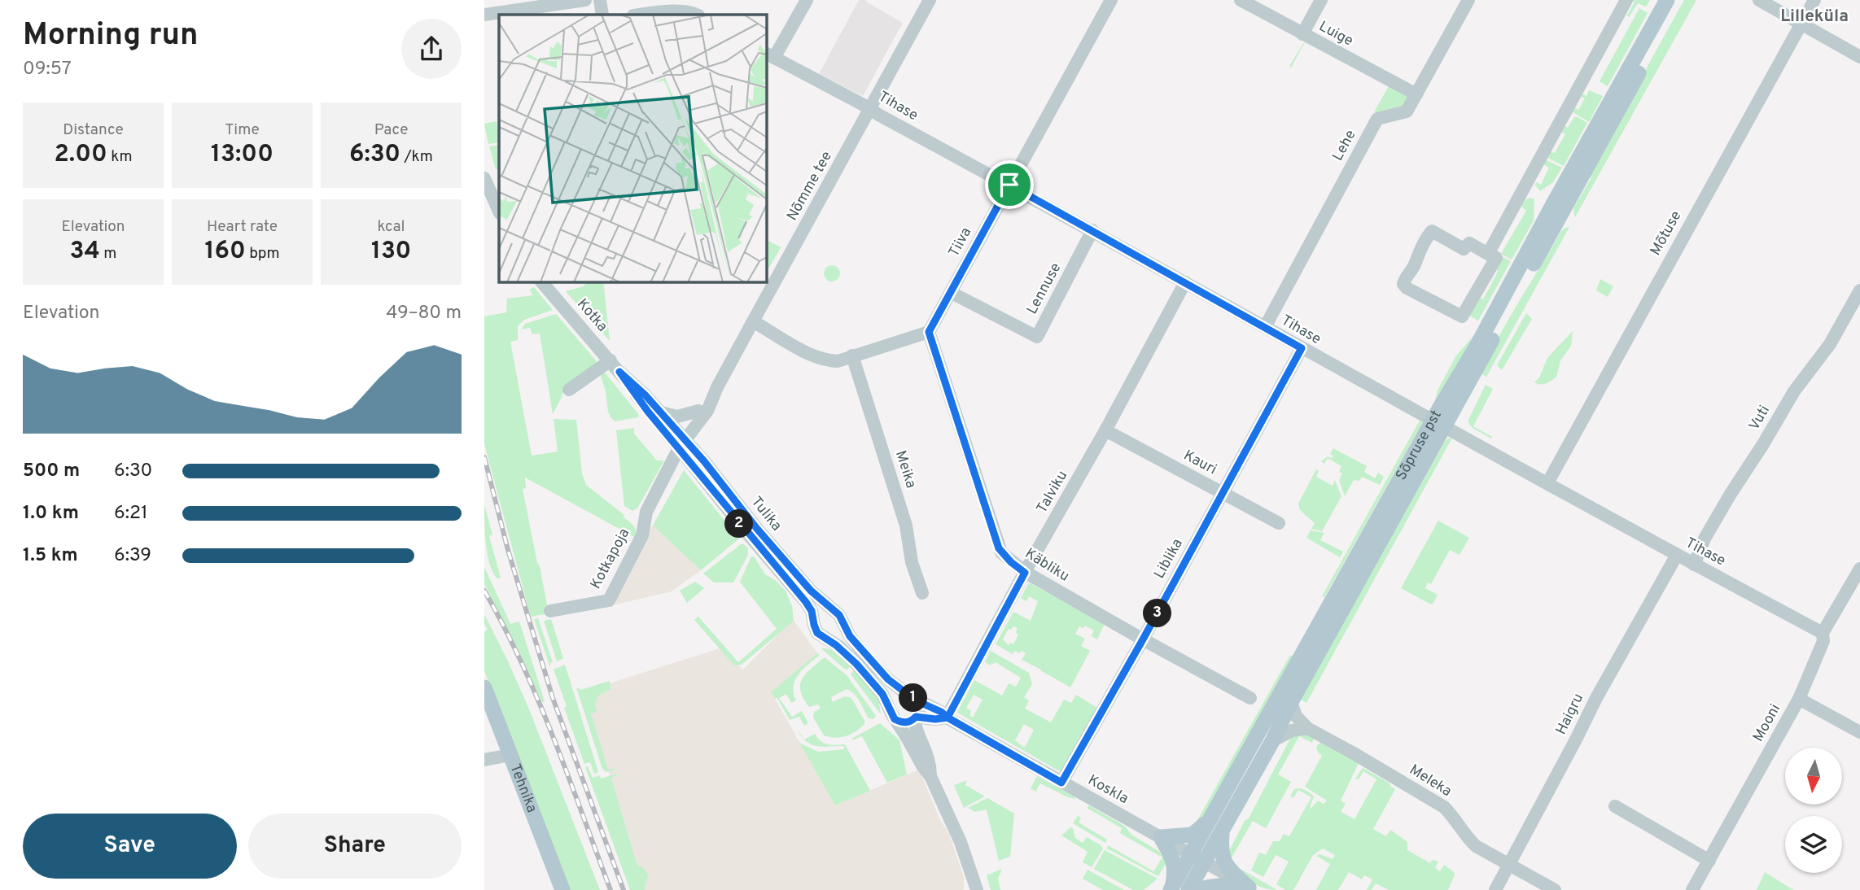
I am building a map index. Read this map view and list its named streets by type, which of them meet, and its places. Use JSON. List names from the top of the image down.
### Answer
{
  "streets": {
    "main road": ["Sõpruse pst", "Tehnika"],
    "street": [
      "Luige",
      "Tihase",
      "Lehe",
      "Nõmme tee",
      "Mõtuse",
      "Tiiva",
      "Lennuse",
      "Kotka",
      "Vuti",
      "Kauri",
      "Meika",
      "Talviku",
      "Tulika",
      "Kotkapoja",
      "Liblika",
      "Käbliku",
      "Haigru",
      "Mooni",
      "Meleka",
      "Koskla"
    ]
  },
  "crossings": [
    ["Luige", "Lehe"],
    ["Tihase", "Lehe"],
    ["Tihase", "Nõmme tee"],
    ["Tihase", "Mõtuse"],
    ["Tihase", "Tiiva"],
    ["Tihase", "Lennuse"],
    ["Tihase", "Vuti"],
    ["Tihase", "Sõpruse pst"],
    ["Tihase", "Talviku"],
    ["Tihase", "Liblika"],
    ["Tihase", "Haigru"],
    ["Tihase", "Mooni"],
    ["Nõmme tee", "Kotka"],
    ["Nõmme tee", "Tulika"],
    ["Nõmme tee", "Kotkapoja"],
    ["Tiiva", "Lennuse"],
    ["Tiiva", "Käbliku"],
    ["Kotka", "Tulika"],
    ["Kotka", "Kotkapoja"],
    ["Sõpruse pst", "Meleka"],
    ["Sõpruse pst", "Koskla"],
    ["Kauri", "Talviku"],
    ["Kauri", "Liblika"],
    ["Talviku", "Käbliku"],
    ["Talviku", "Koskla"],
    ["Tulika", "Kotkapoja"],
    ["Liblika", "Käbliku"],
    ["Liblika", "Koskla"],
    ["Haigru", "Meleka"]
  ],
  "districts": ["Lilleküla"],
  "north": "bottom",
  "page": {
    "heading": ["Morning run", "09:57"],
    "stats": [
      ["Distance", "2.00 km"],
      ["Time", "13:00"],
      ["Pace", "6:30 /km"],
      ["Elevation", "34 m"],
      ["Heart rate", "160 bpm"],
      ["kcal", "130"]
    ],
    "chart": ["Elevation", "49–80 m"],
    "list": [
      {
        "name": "500 m",
        "note": "6:30"
      },
      {
        "name": "1.0 km",
        "note": "6:21"
      },
      {
        "name": "1.5 km",
        "note": "6:39"
      }
    ],
    "pins": ["2", "3", "1"],
    "buttons": ["Save", "Share"]
  }
}
